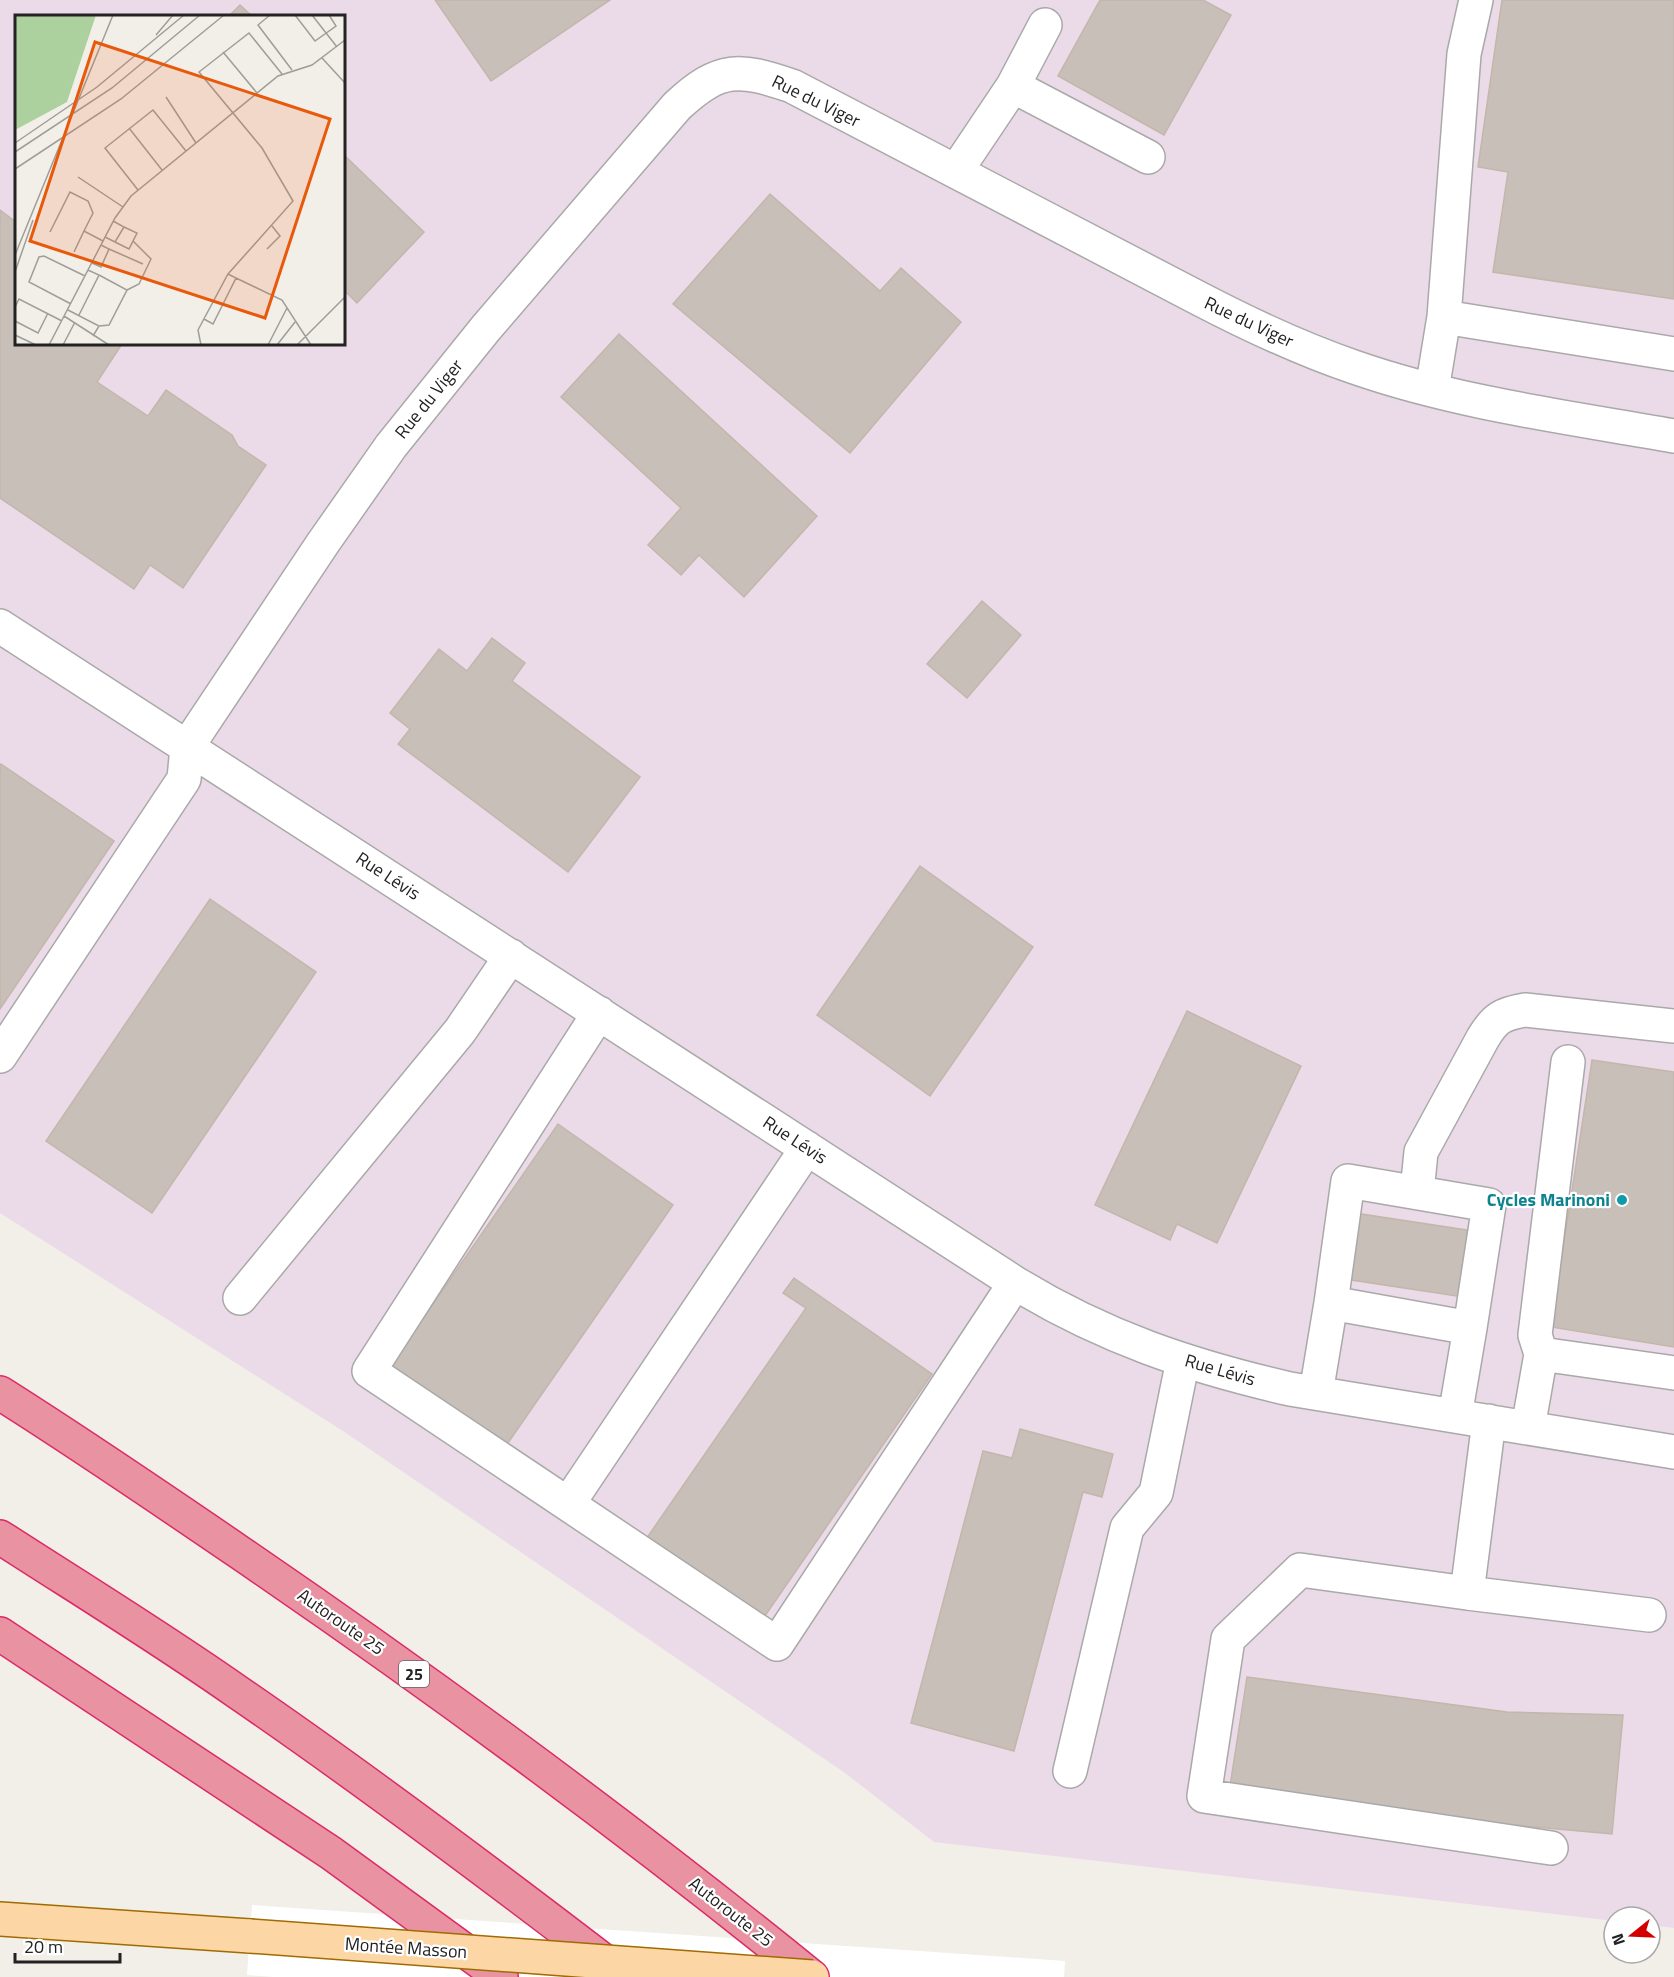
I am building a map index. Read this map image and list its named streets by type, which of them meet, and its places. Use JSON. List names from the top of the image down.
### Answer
{
  "streets": {
    "highway": ["Autoroute 25", "25"],
    "main road": ["Montée Masson"],
    "street": ["Rue du Viger", "Rue Lévis"]
  },
  "crossings": [
    ["Rue du Viger", "Rue Lévis"],
    ["Autoroute 25", "Montée Masson"]
  ],
  "places": ["Cycles Marinoni"],
  "scale_bar": "20 m",
  "north": "left"
}
